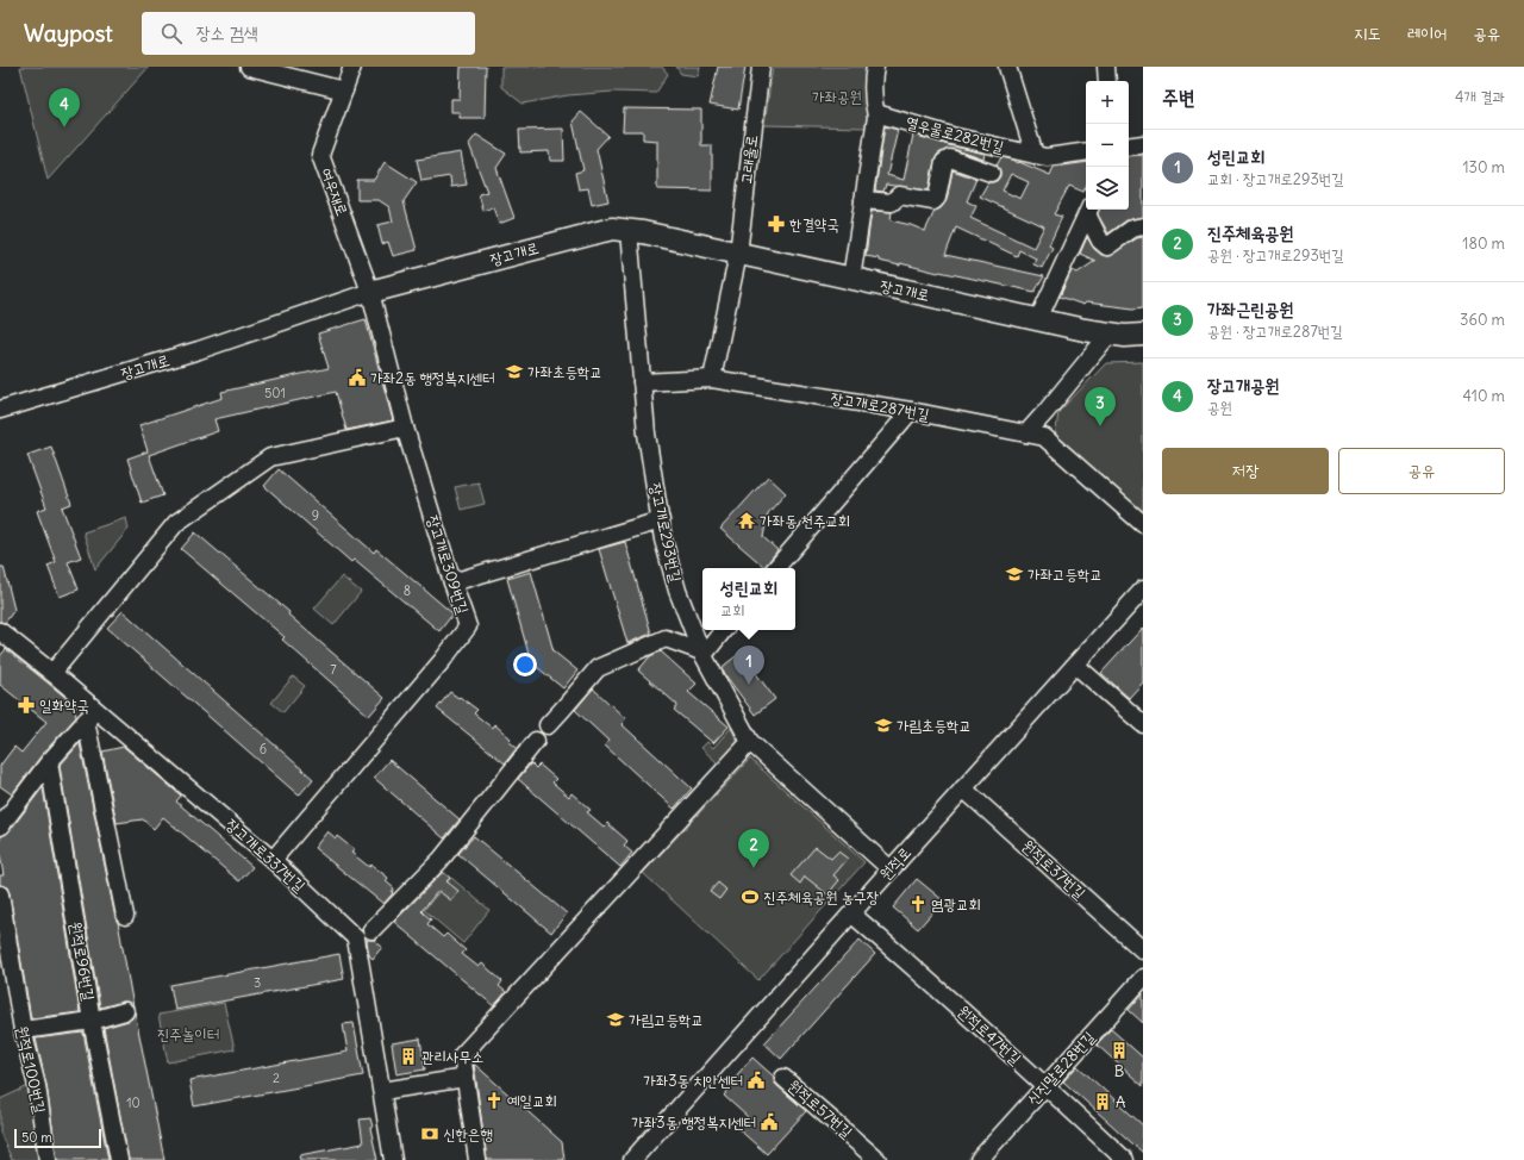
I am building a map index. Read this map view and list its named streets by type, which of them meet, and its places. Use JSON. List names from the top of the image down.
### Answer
{
  "streets": {
    "main road": ["장고개로"],
    "street": [
      "열우물로282번길",
      "고래울로",
      "여우재로",
      "장고개로287번길",
      "장고개로293번길",
      "장고개로309번길",
      "장고개로337번길",
      "원적로",
      "원적로37번길",
      "원적로96번길",
      "원적로47번길",
      "신진말로28번길",
      "원적로100번길",
      "원적로57번길"
    ]
  },
  "crossings": [
    ["고래울로", "장고개로"],
    ["여우재로", "장고개로"],
    ["여우재로", "장고개로309번길"],
    ["장고개로", "장고개로293번길"],
    ["장고개로", "장고개로309번길"],
    ["장고개로287번길", "장고개로293번길"],
    ["장고개로293번길", "원적로"],
    ["장고개로309번길", "장고개로337번길"],
    ["원적로", "원적로37번길"],
    ["원적로", "원적로47번길"],
    ["원적로47번길", "신진말로28번길"]
  ],
  "parks": ["가좌공원", "진주놀이터"],
  "places": {
    "pharmacy": ["한결약국", "일화약국"],
    "school or university": [
      "가좌초등학교",
      "가좌고등학교",
      "가림초등학교",
      "가림고등학교"
    ],
    "public building": ["가좌2동 행정복지센터", "가좌3동 치안센터", "가좌3동 행정복지센터"],
    "temple": ["가좌동 천주교회"],
    "sports": ["진주체육공원 농구장"],
    "church": ["염광교회", "예일교회"],
    "building": ["B", "관리사무소", "A"],
    "bank": ["신한은행"]
  },
  "house_numbers": [
    "501",
    "9",
    "8",
    "7",
    "6",
    "3",
    "2",
    "10"
  ],
  "scale_bar": "50 m",
  "page": {
    "header": "Waypost",
    "search": "장소 검색",
    "nav": ["지도", "레이어", "공유"],
    "heading": ["주변", "4개 결과"],
    "map_buttons": ["+", "−"],
    "pins": [
      "4",
      "3",
      "1",
      "2"
    ],
    "list": [
      {
        "mark": "1",
        "name": "성린교회",
        "note": "교회 · 장고개로293번길",
        "value": "130 m"
      },
      {
        "mark": "2",
        "name": "진주체육공원",
        "note": "공원 · 장고개로293번길",
        "value": "180 m"
      },
      {
        "mark": "3",
        "name": "가좌근린공원",
        "note": "공원 · 장고개로287번길",
        "value": "360 m"
      },
      {
        "mark": "4",
        "name": "장고개공원",
        "note": "공원",
        "value": "410 m"
      }
    ],
    "buttons": ["저장", "공유"],
    "popup": ["성린교회", "교회"],
    "scale": "50 m"
  }
}
